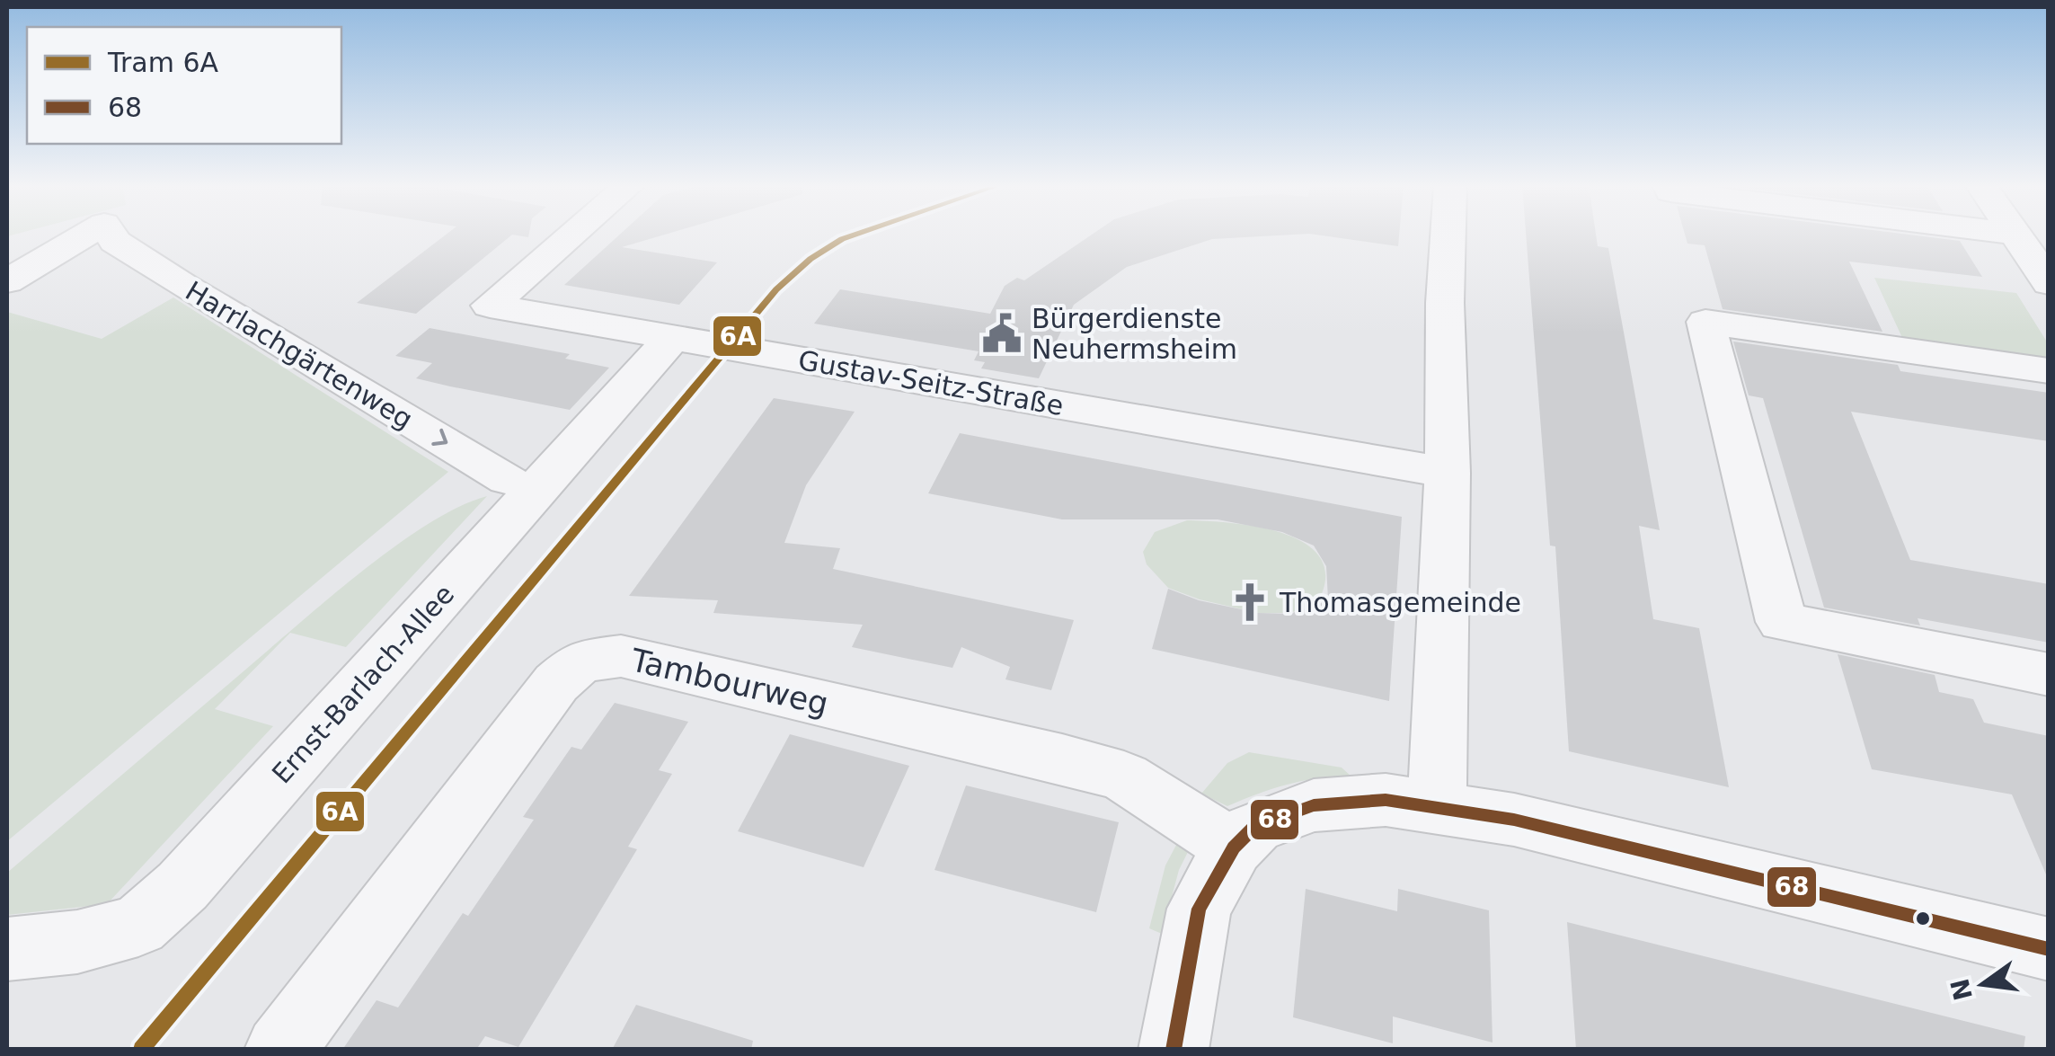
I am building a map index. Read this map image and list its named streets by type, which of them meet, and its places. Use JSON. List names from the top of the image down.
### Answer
{
  "streets": {
    "street": [
      "Harrlachgärtenweg",
      "Gustav-Seitz-Straße",
      "Tambourweg",
      "Ernst-Barlach-Allee"
    ]
  },
  "crossings": [
    ["Gustav-Seitz-Straße", "Ernst-Barlach-Allee"]
  ],
  "one_way": ["Harrlachgärtenweg"],
  "places": {
    "public building": ["Bürgerdienste Neuhermsheim"],
    "church": ["Thomasgemeinde"]
  },
  "lines": ["tram line 6A", "transit line 68"],
  "legend": ["Tram 6A", "68"],
  "north": "left"
}
